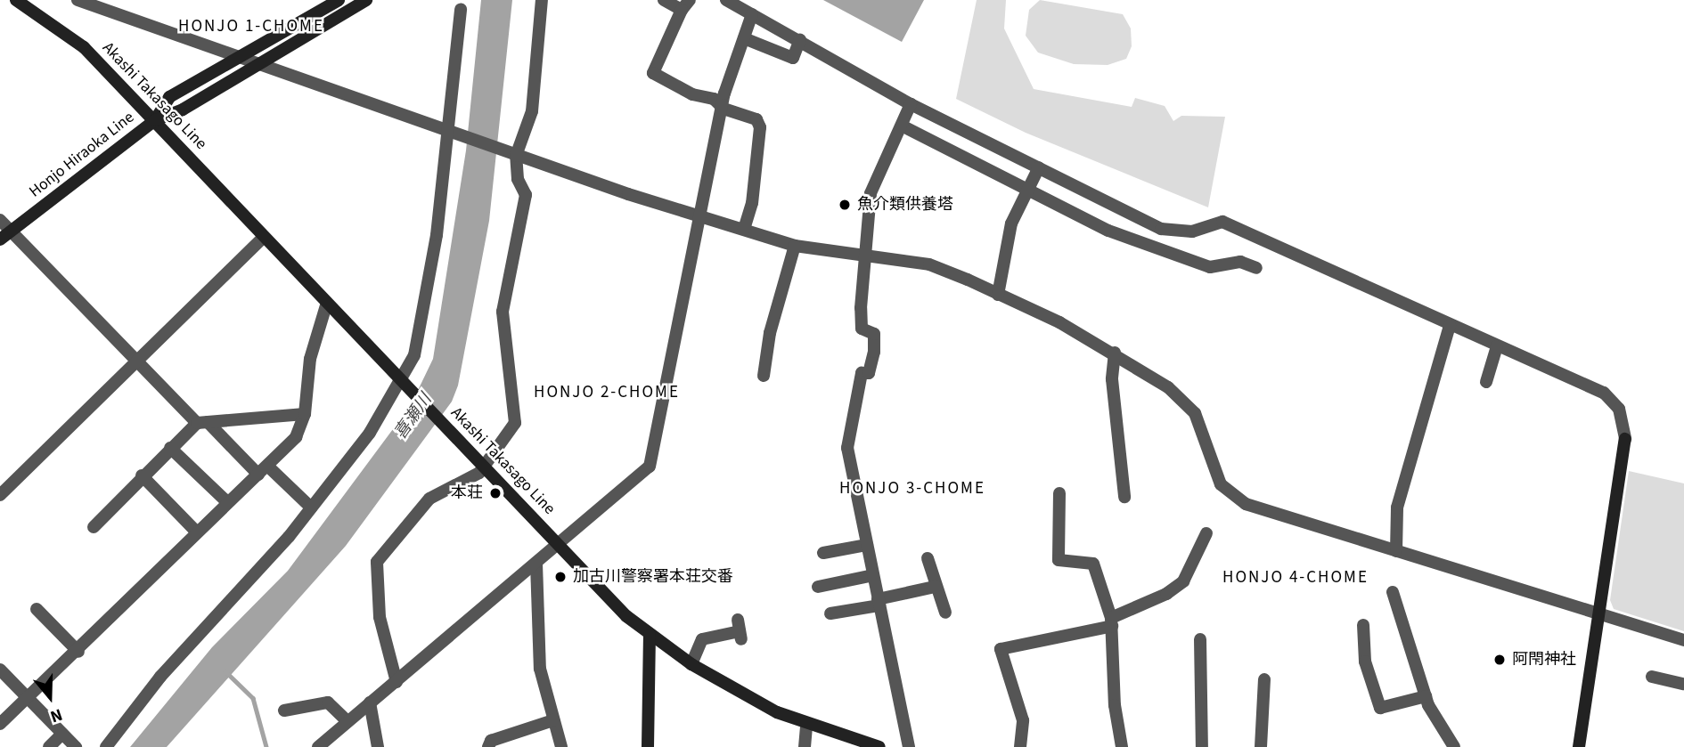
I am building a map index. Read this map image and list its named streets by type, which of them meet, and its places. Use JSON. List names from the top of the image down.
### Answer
{
  "streets": {
    "main road": ["Akashi Takasago Line", "Honjo Hiraoka Line"]
  },
  "crossings": [
    ["Akashi Takasago Line", "Honjo Hiraoka Line"]
  ],
  "districts": [
    "HONJO 1-CHOME",
    "HONJO 2-CHOME",
    "HONJO 3-CHOME",
    "HONJO 4-CHOME"
  ],
  "water": ["喜瀬川"],
  "places": [
    "魚介類供養塔",
    "本荘",
    "加古川警察署本荘交番",
    "阿閇神社"
  ],
  "north": "bottom"
}
